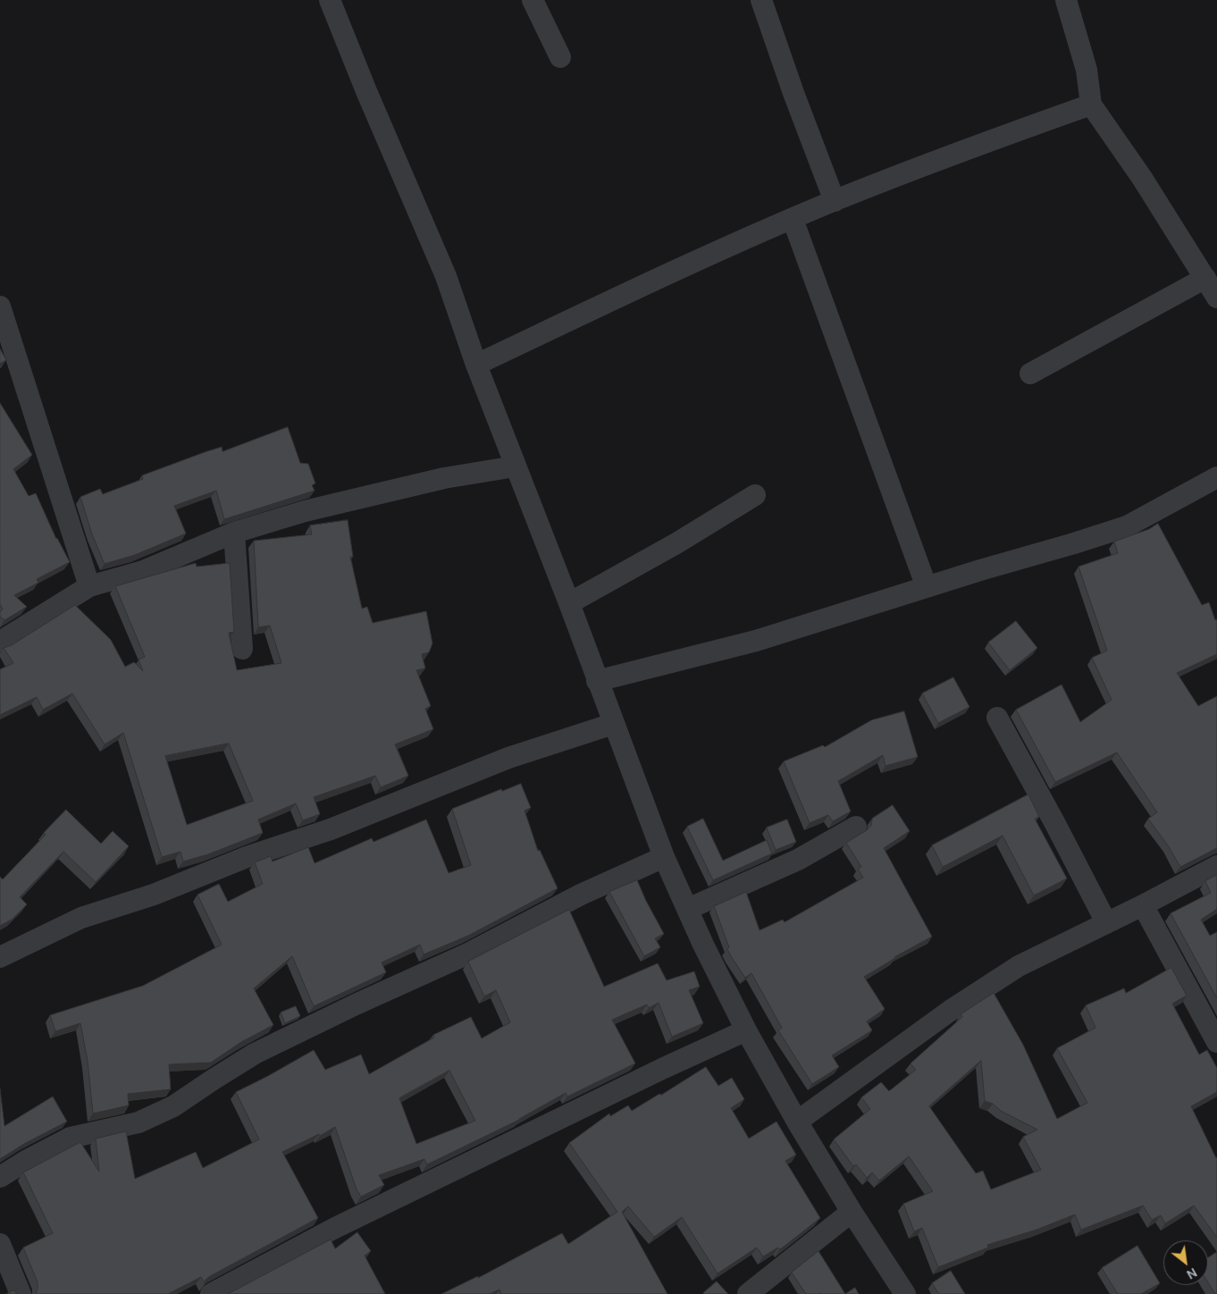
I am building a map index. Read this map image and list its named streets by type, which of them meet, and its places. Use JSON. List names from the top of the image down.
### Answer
{
  "north": "bottom right"
}
